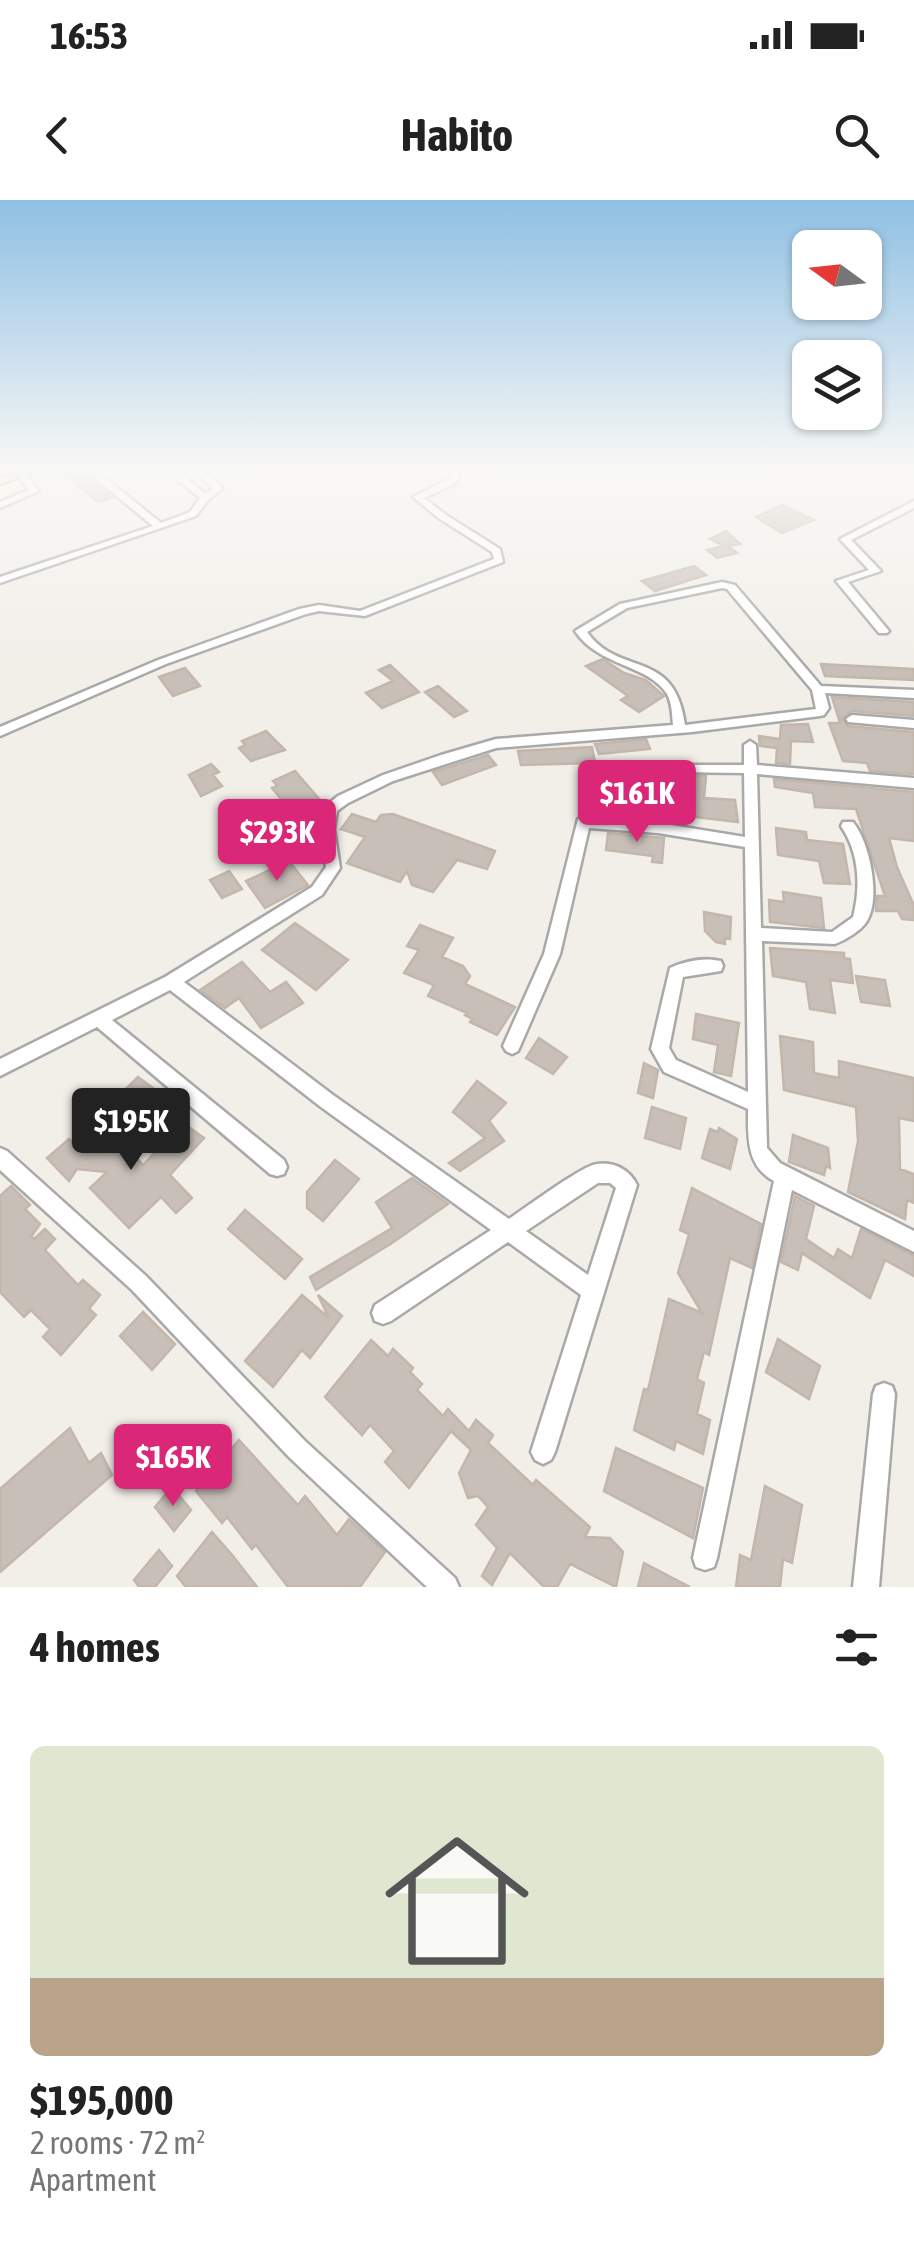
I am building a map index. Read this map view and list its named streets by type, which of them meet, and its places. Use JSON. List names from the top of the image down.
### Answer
{
  "north": "left",
  "page": {
    "status": "16:53",
    "header": "Habito",
    "price": [
      "$161K",
      "$293K",
      "$195K",
      "$165K"
    ],
    "heading": "4 homes",
    "list": [
      {
        "name": "$195,000",
        "note": "2 rooms · 72 m² · Apartment"
      }
    ]
  }
}
